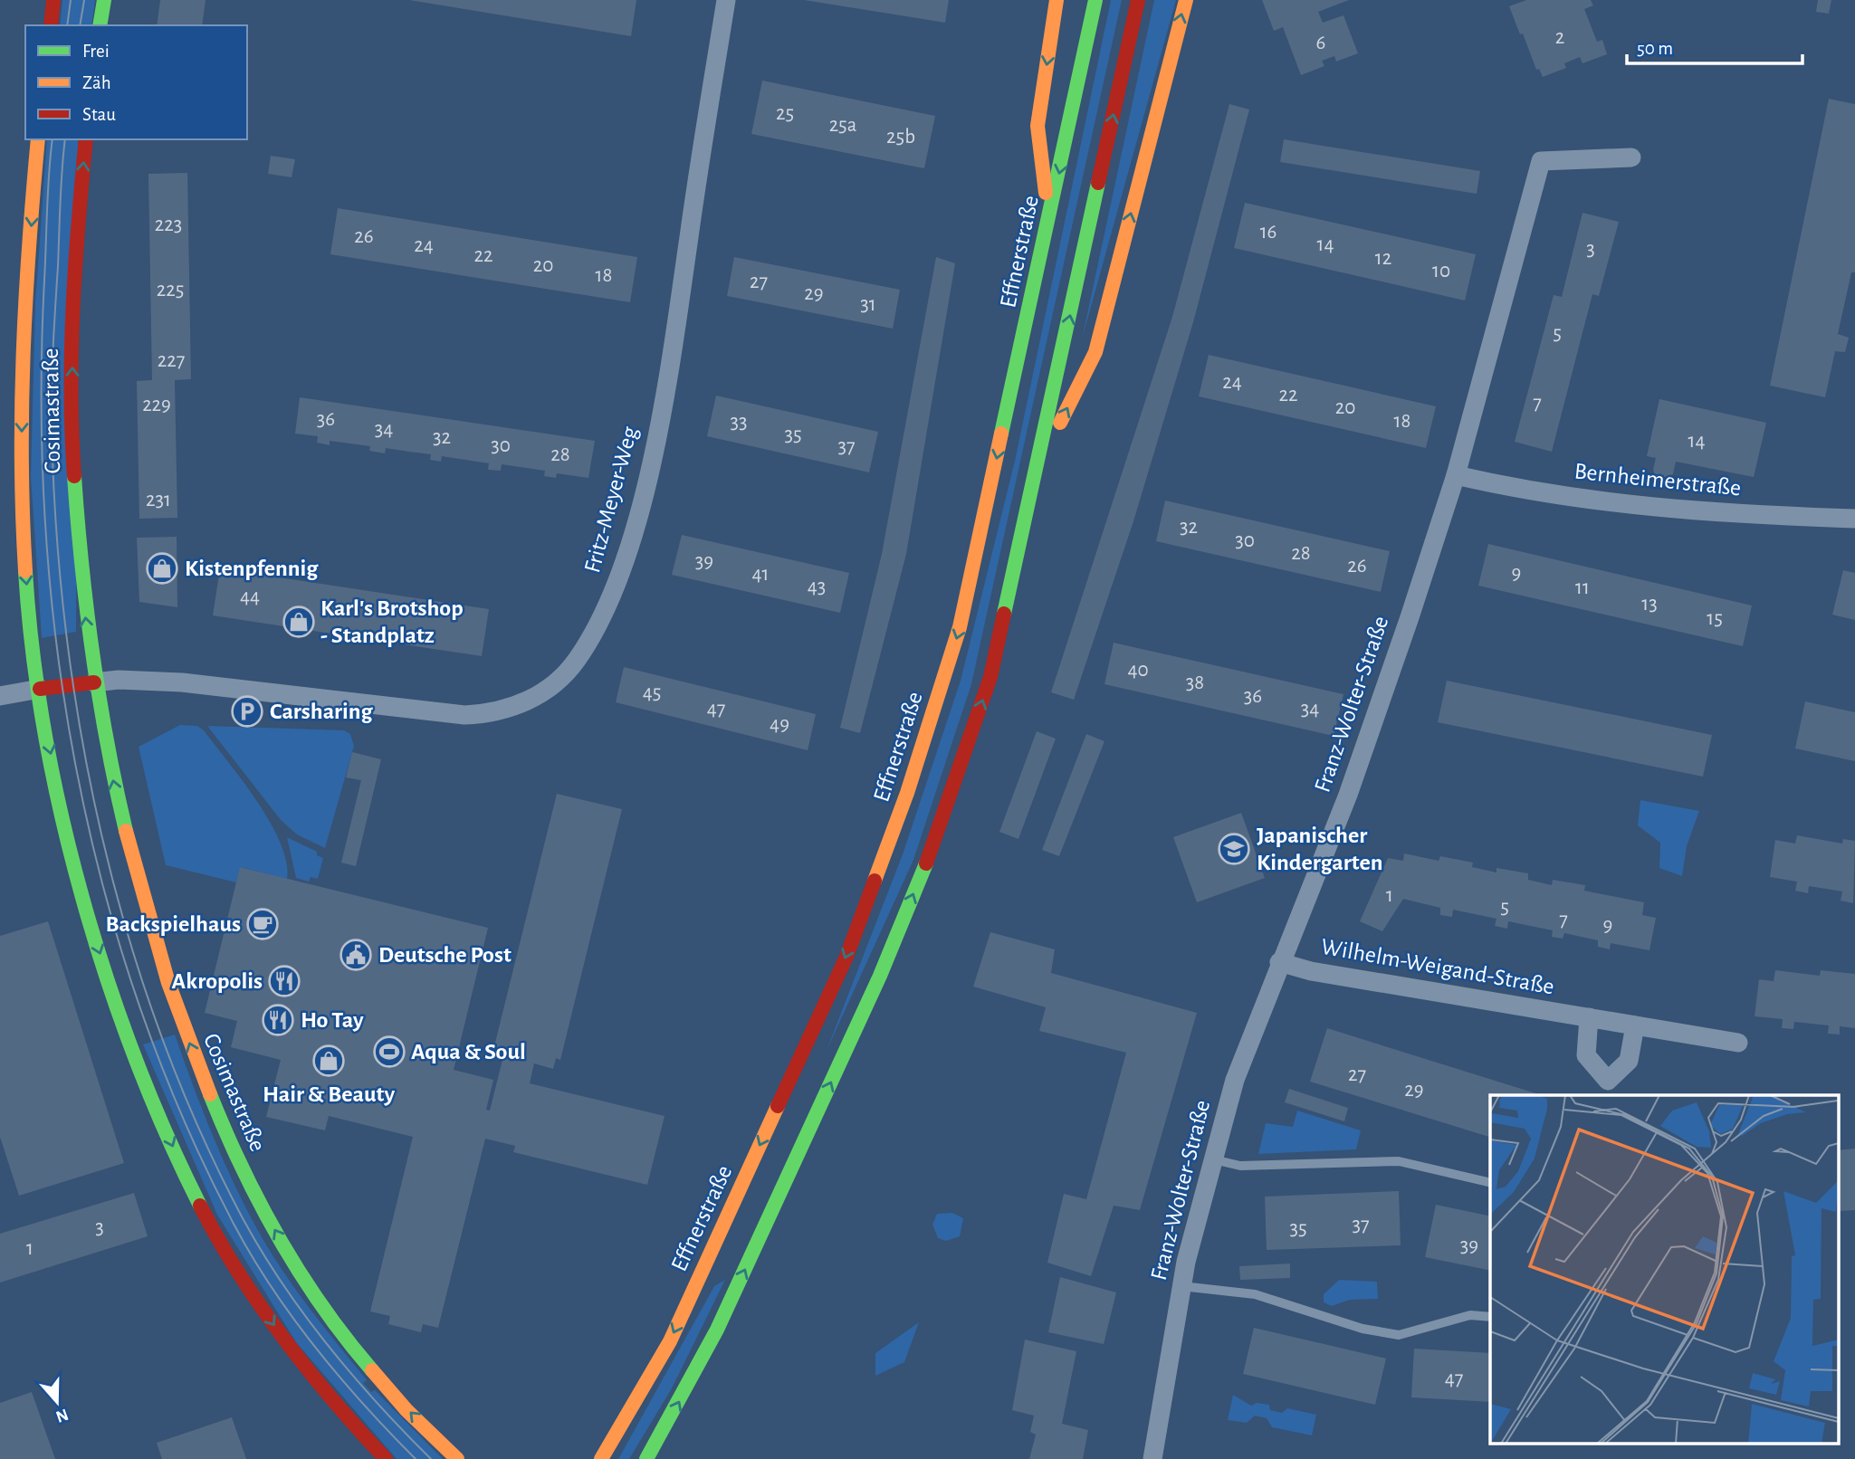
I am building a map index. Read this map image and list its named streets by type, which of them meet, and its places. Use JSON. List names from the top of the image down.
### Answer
{
  "streets": {
    "main road": ["Effnerstraße", "Cosimastraße"],
    "street": [
      "Bernheimerstraße",
      "Fritz-Meyer-Weg",
      "Franz-Wolter-Straße",
      "Wilhelm-Weigand-Straße"
    ]
  },
  "crossings": [
    ["Cosimastraße", "Fritz-Meyer-Weg"],
    ["Bernheimerstraße", "Franz-Wolter-Straße"],
    ["Franz-Wolter-Straße", "Wilhelm-Weigand-Straße"]
  ],
  "places": {
    "shop": ["Kistenpfennig", "Karl's Brotshop - Standplatz", "Hair & Beauty"],
    "parking": ["Carsharing"],
    "school or university": ["Japanischer Kindergarten"],
    "cafe": ["Backspielhaus"],
    "public building": ["Deutsche Post"],
    "restaurant": ["Akropolis", "Ho Tay"],
    "sports": ["Aqua & Soul"]
  },
  "house_numbers": [
    "2",
    "6",
    "25",
    "25a",
    "25b",
    "223",
    "16",
    "26",
    "14",
    "24",
    "3",
    "22",
    "12",
    "20",
    "10",
    "18",
    "27",
    "225",
    "29",
    "31",
    "5",
    "227",
    "24",
    "22",
    "7",
    "229",
    "20",
    "36",
    "18",
    "33",
    "34",
    "35",
    "32",
    "14",
    "30",
    "37",
    "28",
    "231",
    "32",
    "30",
    "28",
    "39",
    "26",
    "9",
    "41",
    "43",
    "11",
    "44",
    "13",
    "15",
    "40",
    "38",
    "45",
    "36",
    "47",
    "34",
    "49",
    "1",
    "5",
    "7",
    "9",
    "27",
    "29",
    "37",
    "3",
    "35",
    "39",
    "1",
    "47"
  ],
  "legend": ["Frei", "Zäh", "Stau"],
  "scale_bar": "50 m",
  "north": "bottom"
}
